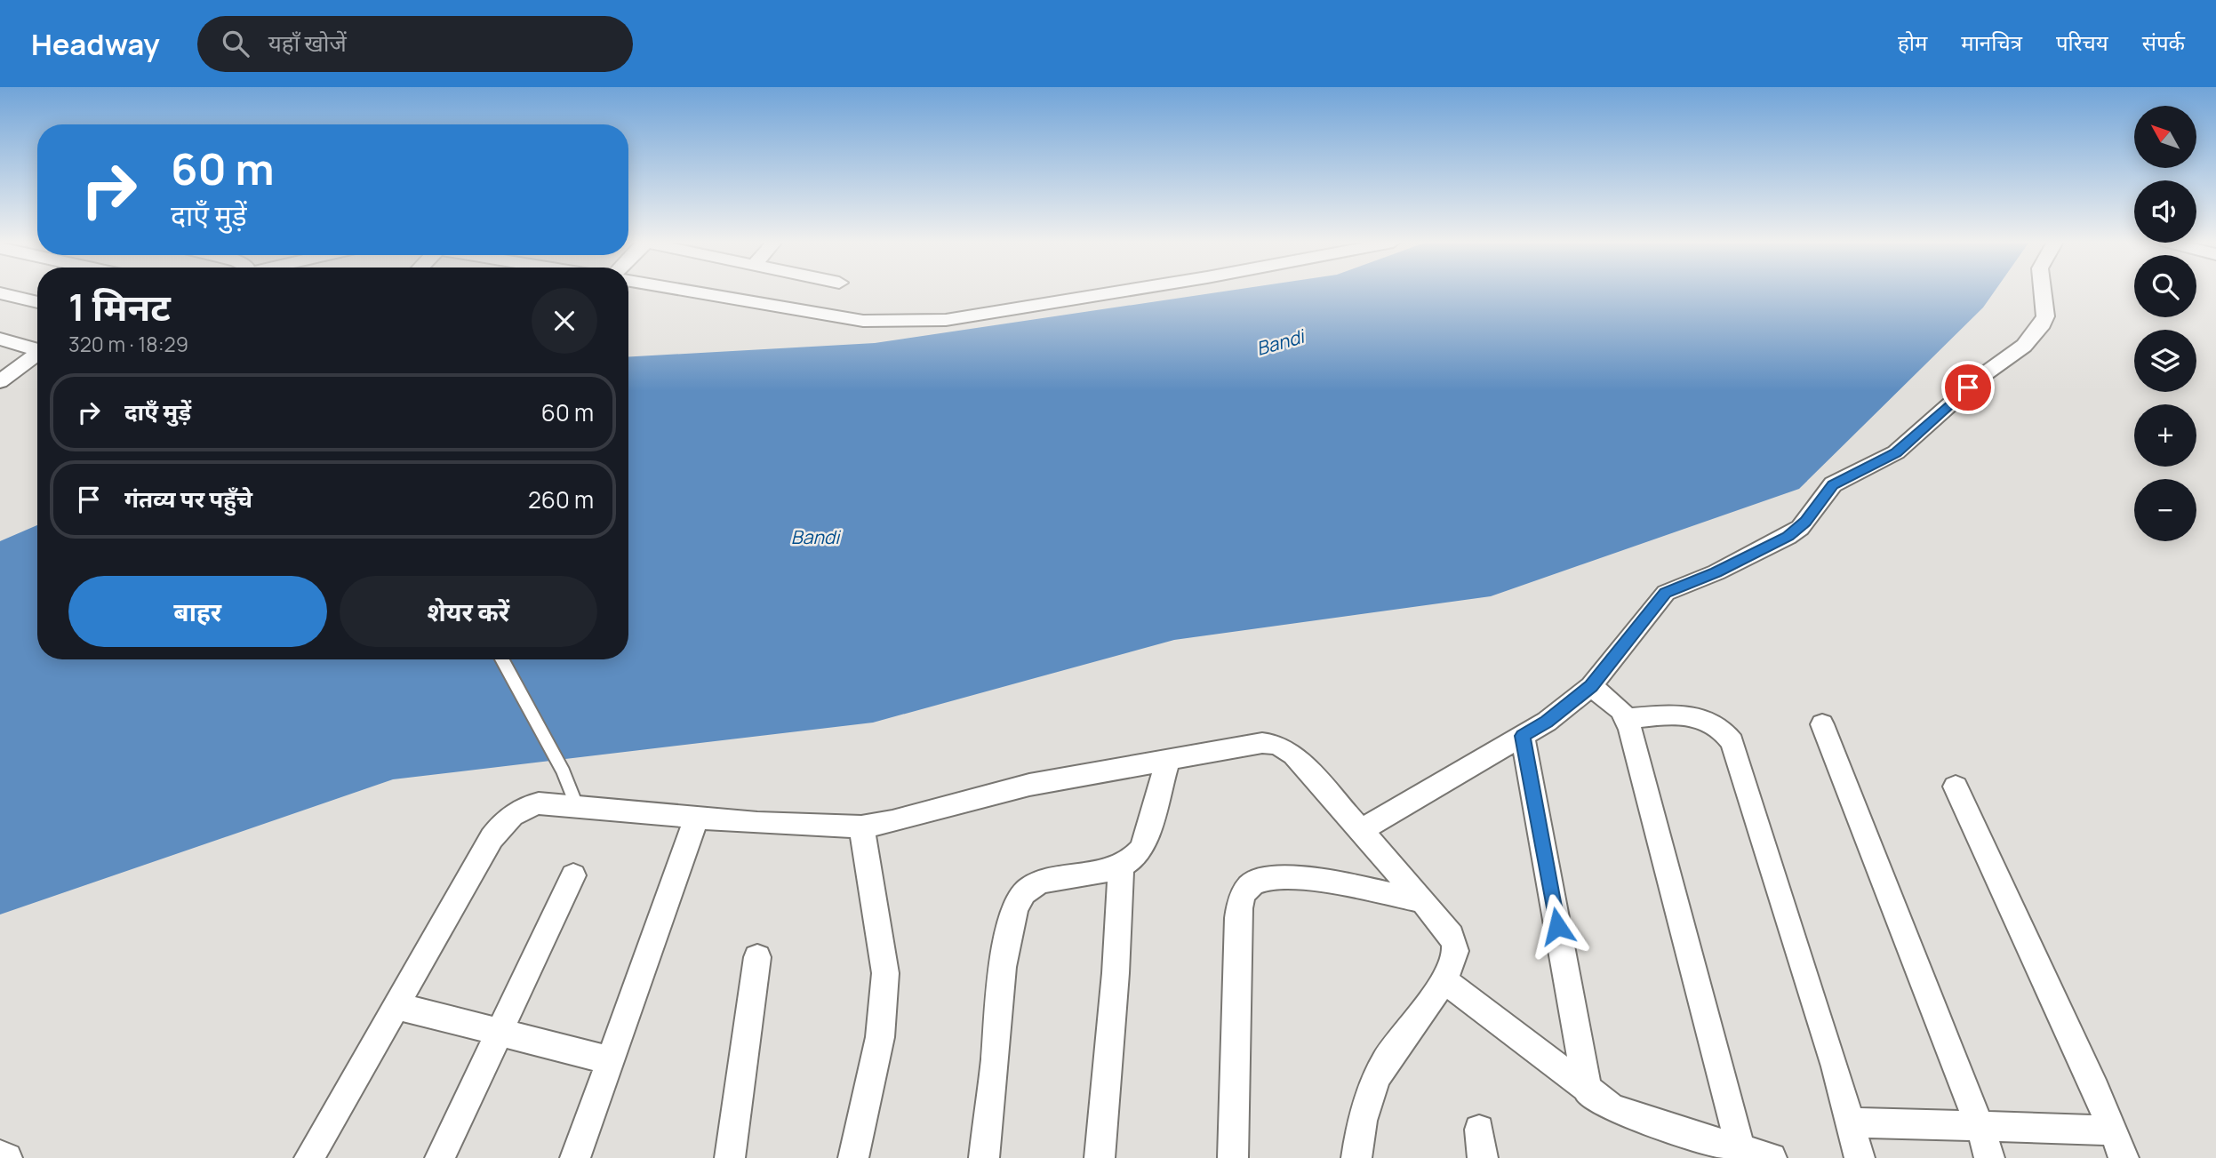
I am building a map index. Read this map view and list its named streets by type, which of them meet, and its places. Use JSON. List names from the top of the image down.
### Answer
{
  "water": ["Bandi"],
  "north": "top left",
  "page": {
    "header": "Headway",
    "search": "यहाँ खोजें",
    "nav": [
      "होम",
      "मानचित्र",
      "परिचय",
      "संपर्क"
    ],
    "map_buttons": ["+", "−"],
    "turn": ["60 m", "दाएँ मुड़ें"],
    "heading": ["1 मिनट", "320 m · 18:29"],
    "list": [
      {
        "name": "दाएँ मुड़ें",
        "value": "60 m"
      },
      {
        "name": "गंतव्य पर पहुँचे",
        "value": "260 m"
      }
    ],
    "buttons": ["बाहर", "शेयर करें"]
  }
}
